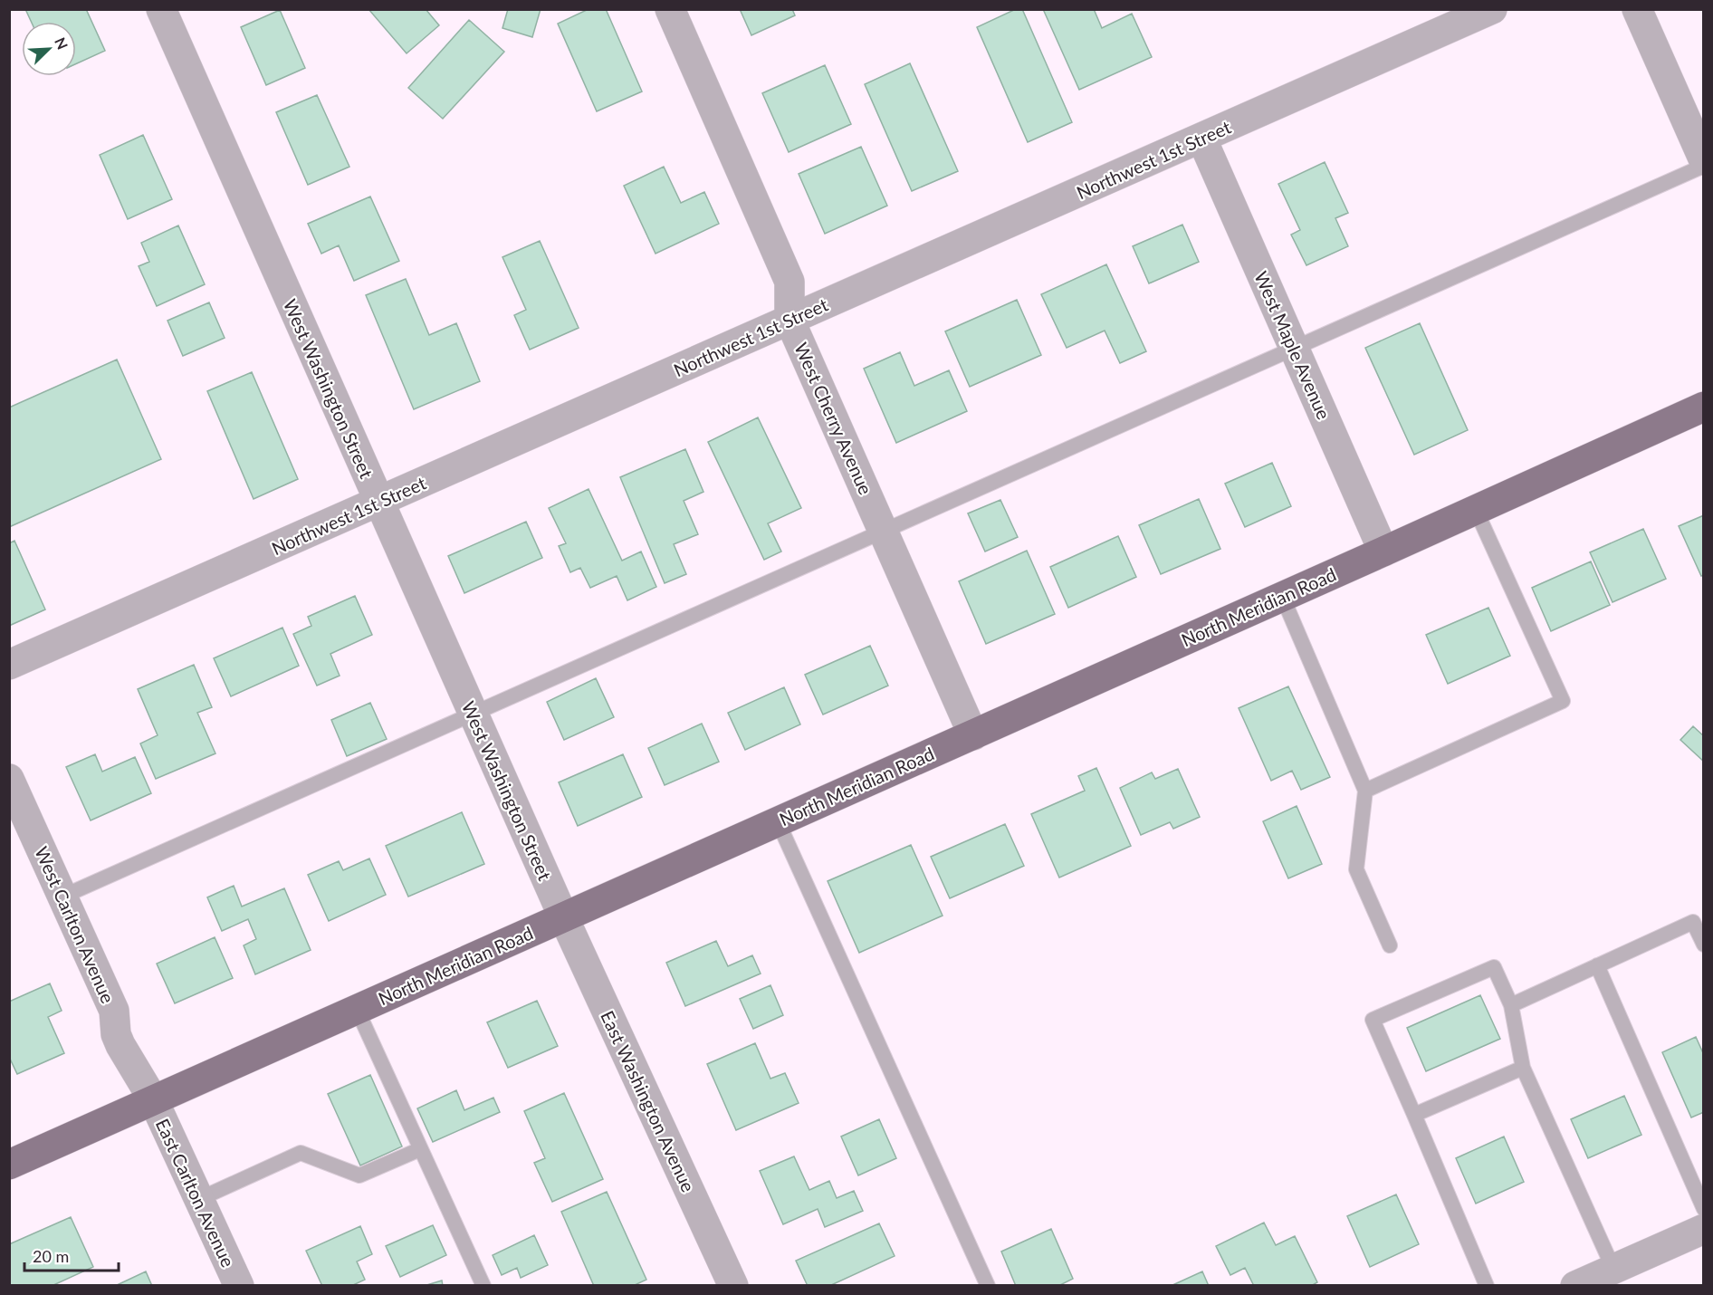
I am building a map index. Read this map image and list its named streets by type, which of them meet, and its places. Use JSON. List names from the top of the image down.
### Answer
{
  "streets": {
    "main road": ["North Meridian Road"],
    "street": [
      "Northwest 1st Street",
      "West Maple Avenue",
      "West Washington Street",
      "West Cherry Avenue",
      "West Carlton Avenue",
      "East Washington Avenue",
      "East Carlton Avenue"
    ]
  },
  "crossings": [
    ["Northwest 1st Street", "West Maple Avenue"],
    ["Northwest 1st Street", "West Washington Street"],
    ["Northwest 1st Street", "West Cherry Avenue"],
    ["West Maple Avenue", "North Meridian Road"],
    ["West Washington Street", "North Meridian Road"],
    ["West Washington Street", "East Washington Avenue"],
    ["West Cherry Avenue", "North Meridian Road"],
    ["North Meridian Road", "West Carlton Avenue"],
    ["North Meridian Road", "East Washington Avenue"],
    ["North Meridian Road", "East Carlton Avenue"],
    ["West Carlton Avenue", "East Carlton Avenue"]
  ],
  "scale_bar": "20 m",
  "north": "top right"
}
